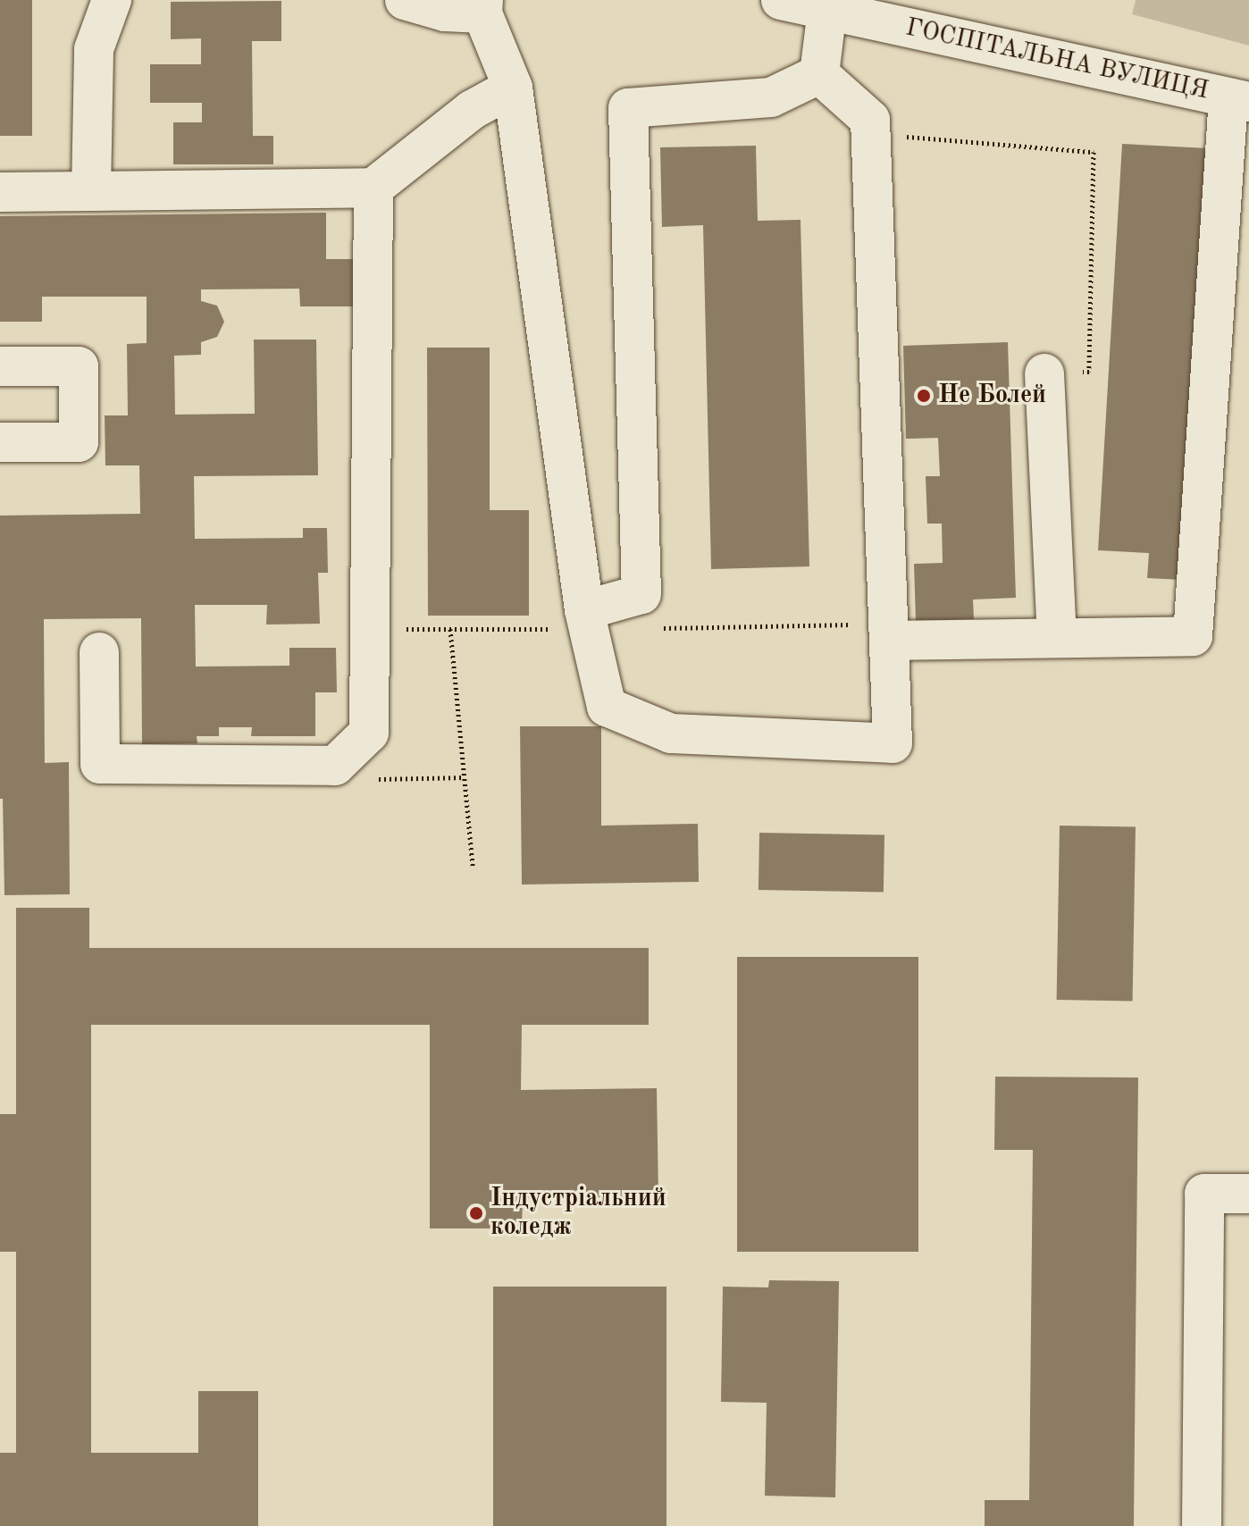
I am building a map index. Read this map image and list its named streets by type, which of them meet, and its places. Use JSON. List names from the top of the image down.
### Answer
{
  "streets": {
    "street": ["ГОСПІТАЛЬНА ВУЛИЦЯ"]
  },
  "places": ["Не Болей", "Індустріальний коледж"]
}
